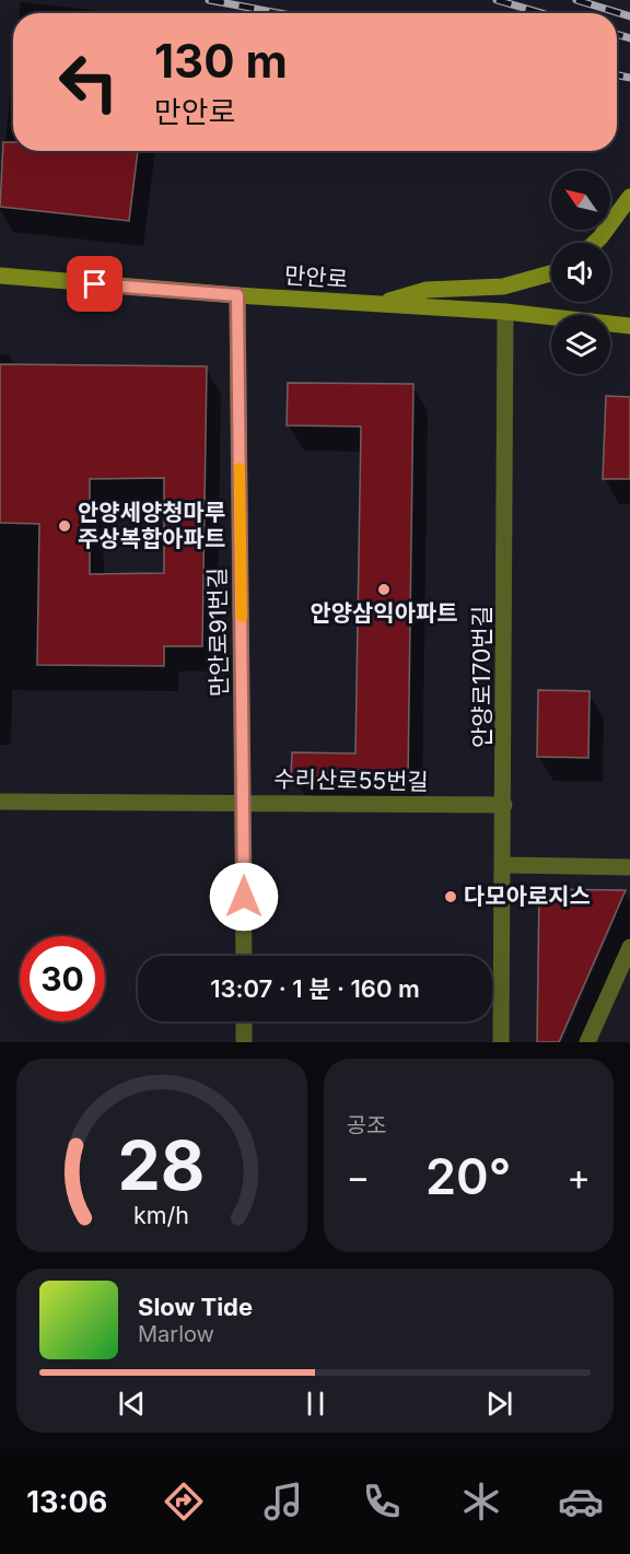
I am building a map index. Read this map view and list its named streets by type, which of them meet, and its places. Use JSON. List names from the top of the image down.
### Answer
{
  "streets": {
    "street": [
      "만안로",
      "만안로91번길",
      "안양로170번길",
      "수리산로55번길"
    ]
  },
  "crossings": [
    ["만안로", "만안로91번길"],
    ["만안로", "안양로170번길"],
    ["만안로91번길", "수리산로55번길"],
    ["안양로170번길", "수리산로55번길"]
  ],
  "places": ["안양세양청마루 주상복합아파트", "안양삼익아파트", "다모아로지스"],
  "north": "top left",
  "page": {
    "turn": ["130 m", "만안로"],
    "limit": "30",
    "trip": "13:07 · 1 분 · 160 m",
    "tile": "공조",
    "heat": ["−", "20°", "+"],
    "song": ["Slow Tide", "Marlow"],
    "tabs": "13:06",
    "gauge": ["28", "km/h"]
  }
}
